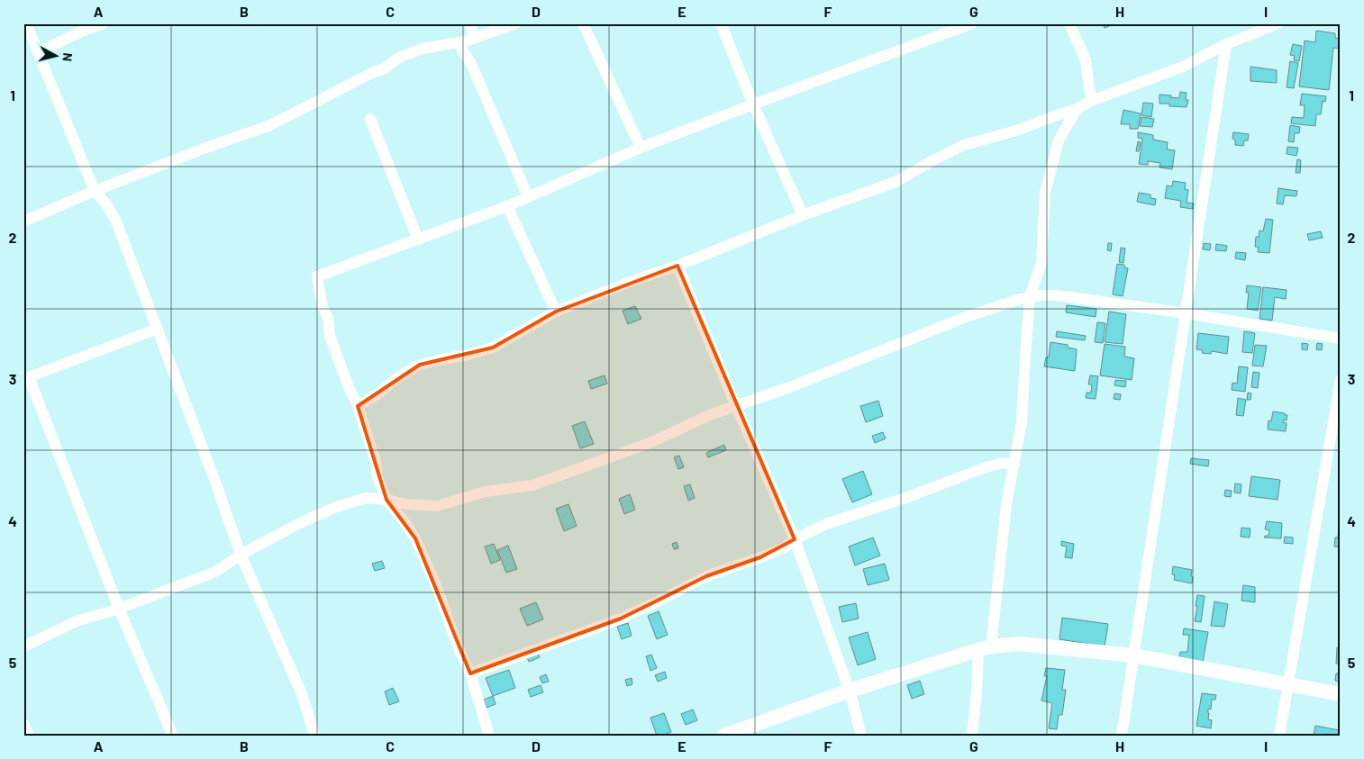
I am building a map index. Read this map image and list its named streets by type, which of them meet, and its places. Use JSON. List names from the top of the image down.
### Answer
{
  "north": "right",
  "grid": {
    "columns": [
      "A",
      "B",
      "C",
      "D",
      "E",
      "F",
      "G",
      "H",
      "I"
    ],
    "rows": [
      "1",
      "2",
      "3",
      "4",
      "5"
    ]
  }
}
